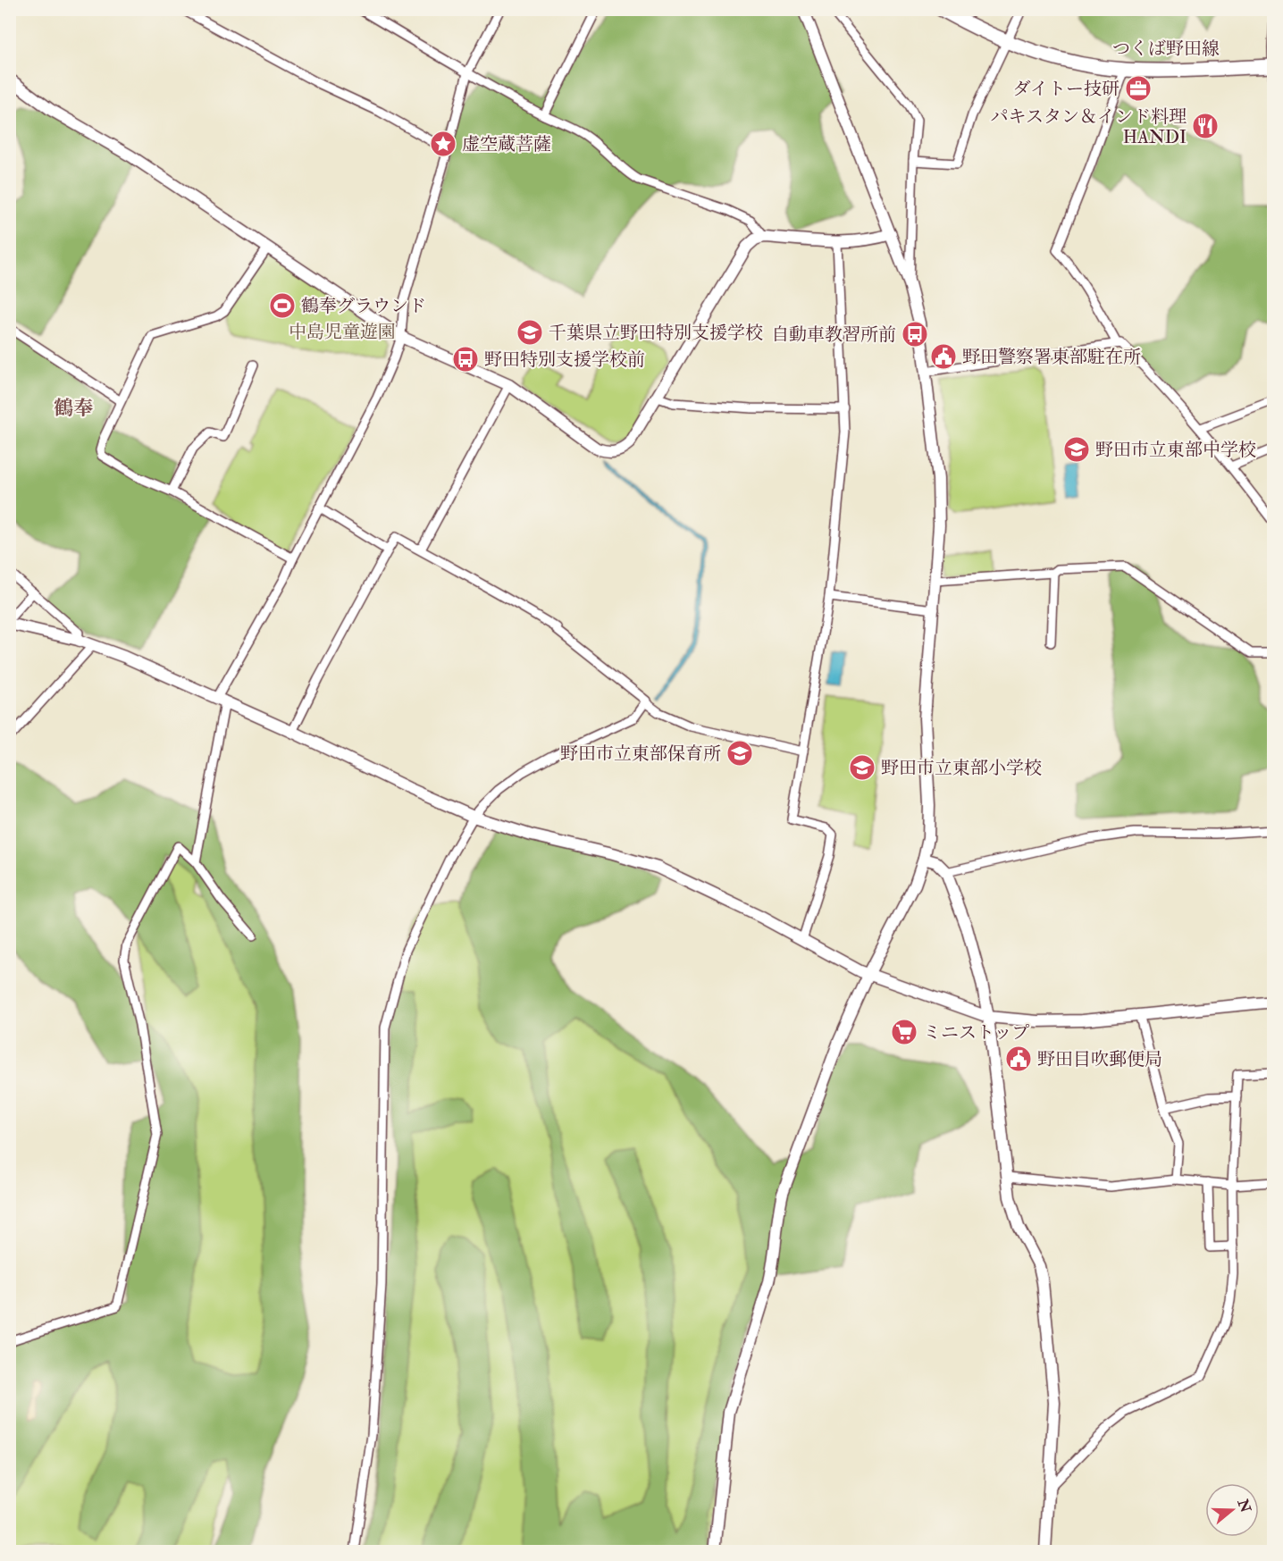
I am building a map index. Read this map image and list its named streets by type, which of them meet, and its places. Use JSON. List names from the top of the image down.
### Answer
{
  "streets": {
    "main road": ["つくば野田線"]
  },
  "districts": ["鶴奉"],
  "parks": ["中島児童遊園"],
  "places": {
    "office": ["ダイトー技研"],
    "restaurant": ["パキスタン＆インド料理 HANDI"],
    "place": ["虚空蔵菩薩"],
    "sports": ["鶴奉グラウンド"],
    "school or university": [
      "千葉県立野田特別支援学校",
      "野田市立東部中学校",
      "野田市立東部保育所",
      "野田市立東部小学校"
    ],
    "bus stop": ["自動車教習所前", "野田特別支援学校前"],
    "public building": ["野田警察署東部駐在所", "野田目吹郵便局"],
    "supermarket": ["ミニストップ"]
  },
  "north": "right"
}
